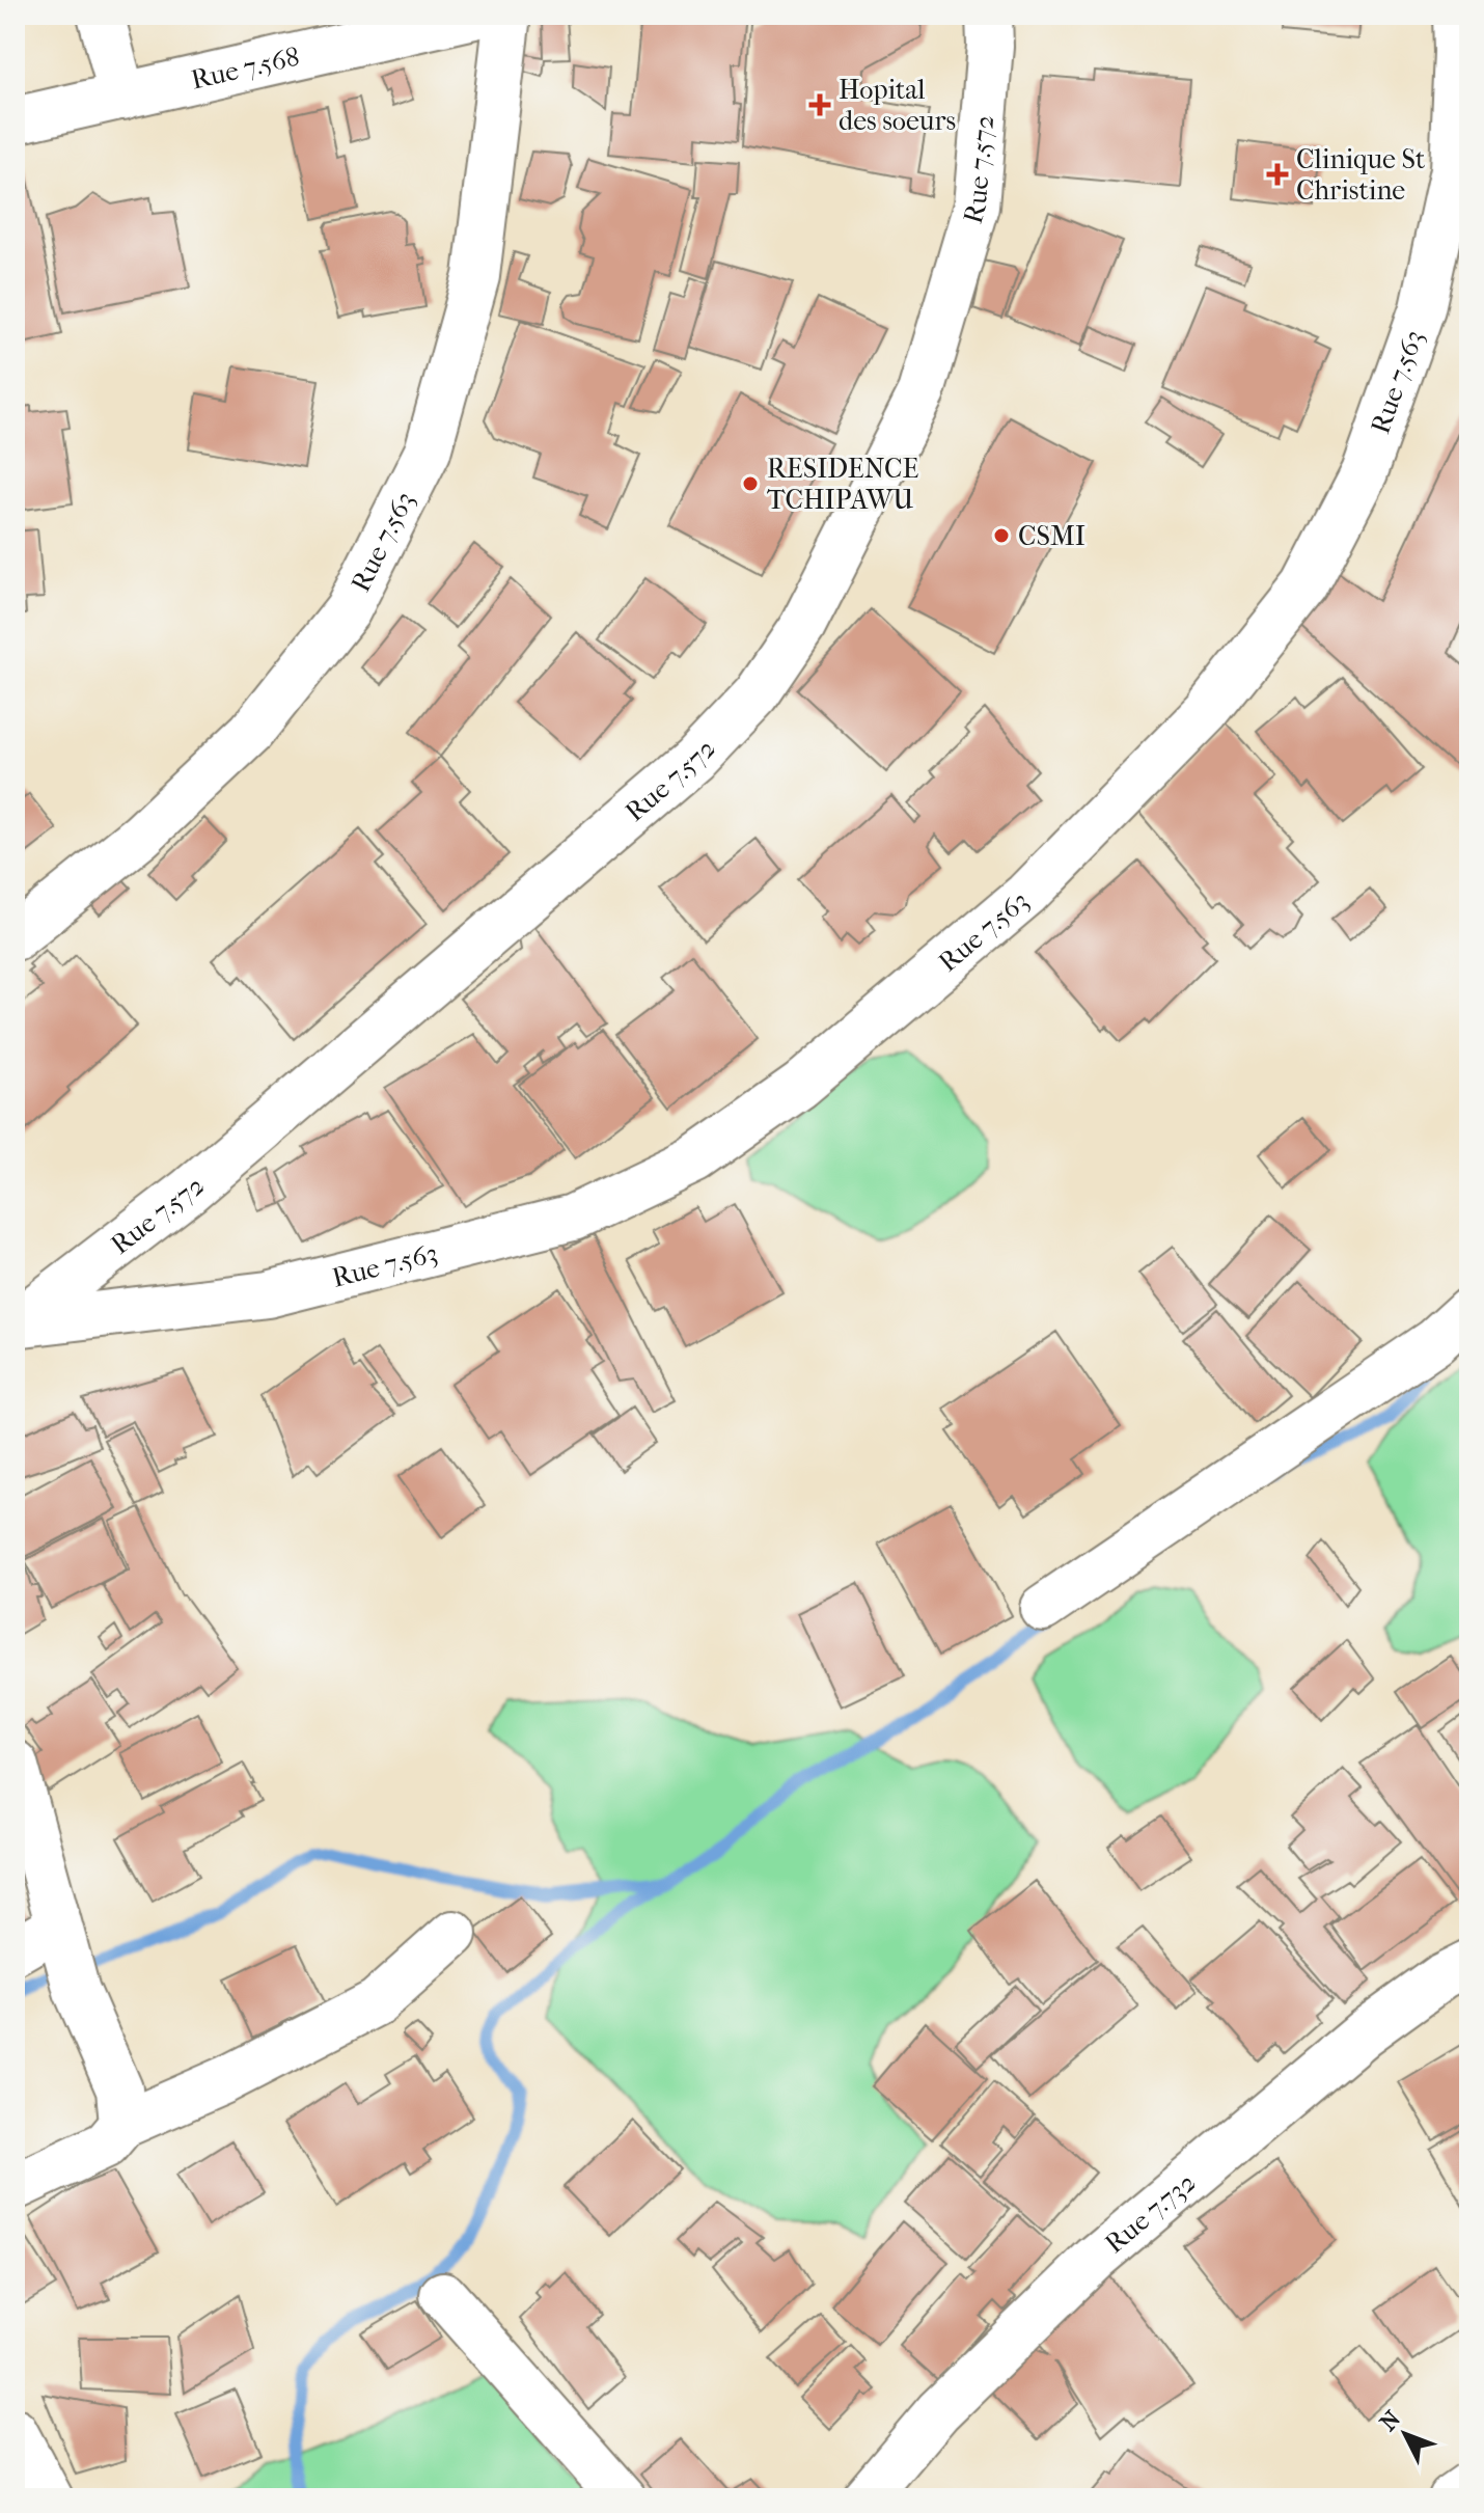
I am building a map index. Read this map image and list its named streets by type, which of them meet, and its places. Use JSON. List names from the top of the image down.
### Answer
{
  "streets": {
    "street": [
      "Rue 7.568",
      "Rue 7.572",
      "Rue 7.563",
      "Rue 7.732"
    ]
  },
  "crossings": [
    ["Rue 7.572", "Rue 7.563"]
  ],
  "places": {
    "health": ["Hopital des soeurs", "Clinique St Christine"],
    "other": ["RESIDENCE TCHIPAWU", "CSMI"]
  },
  "north": "top left"
}
